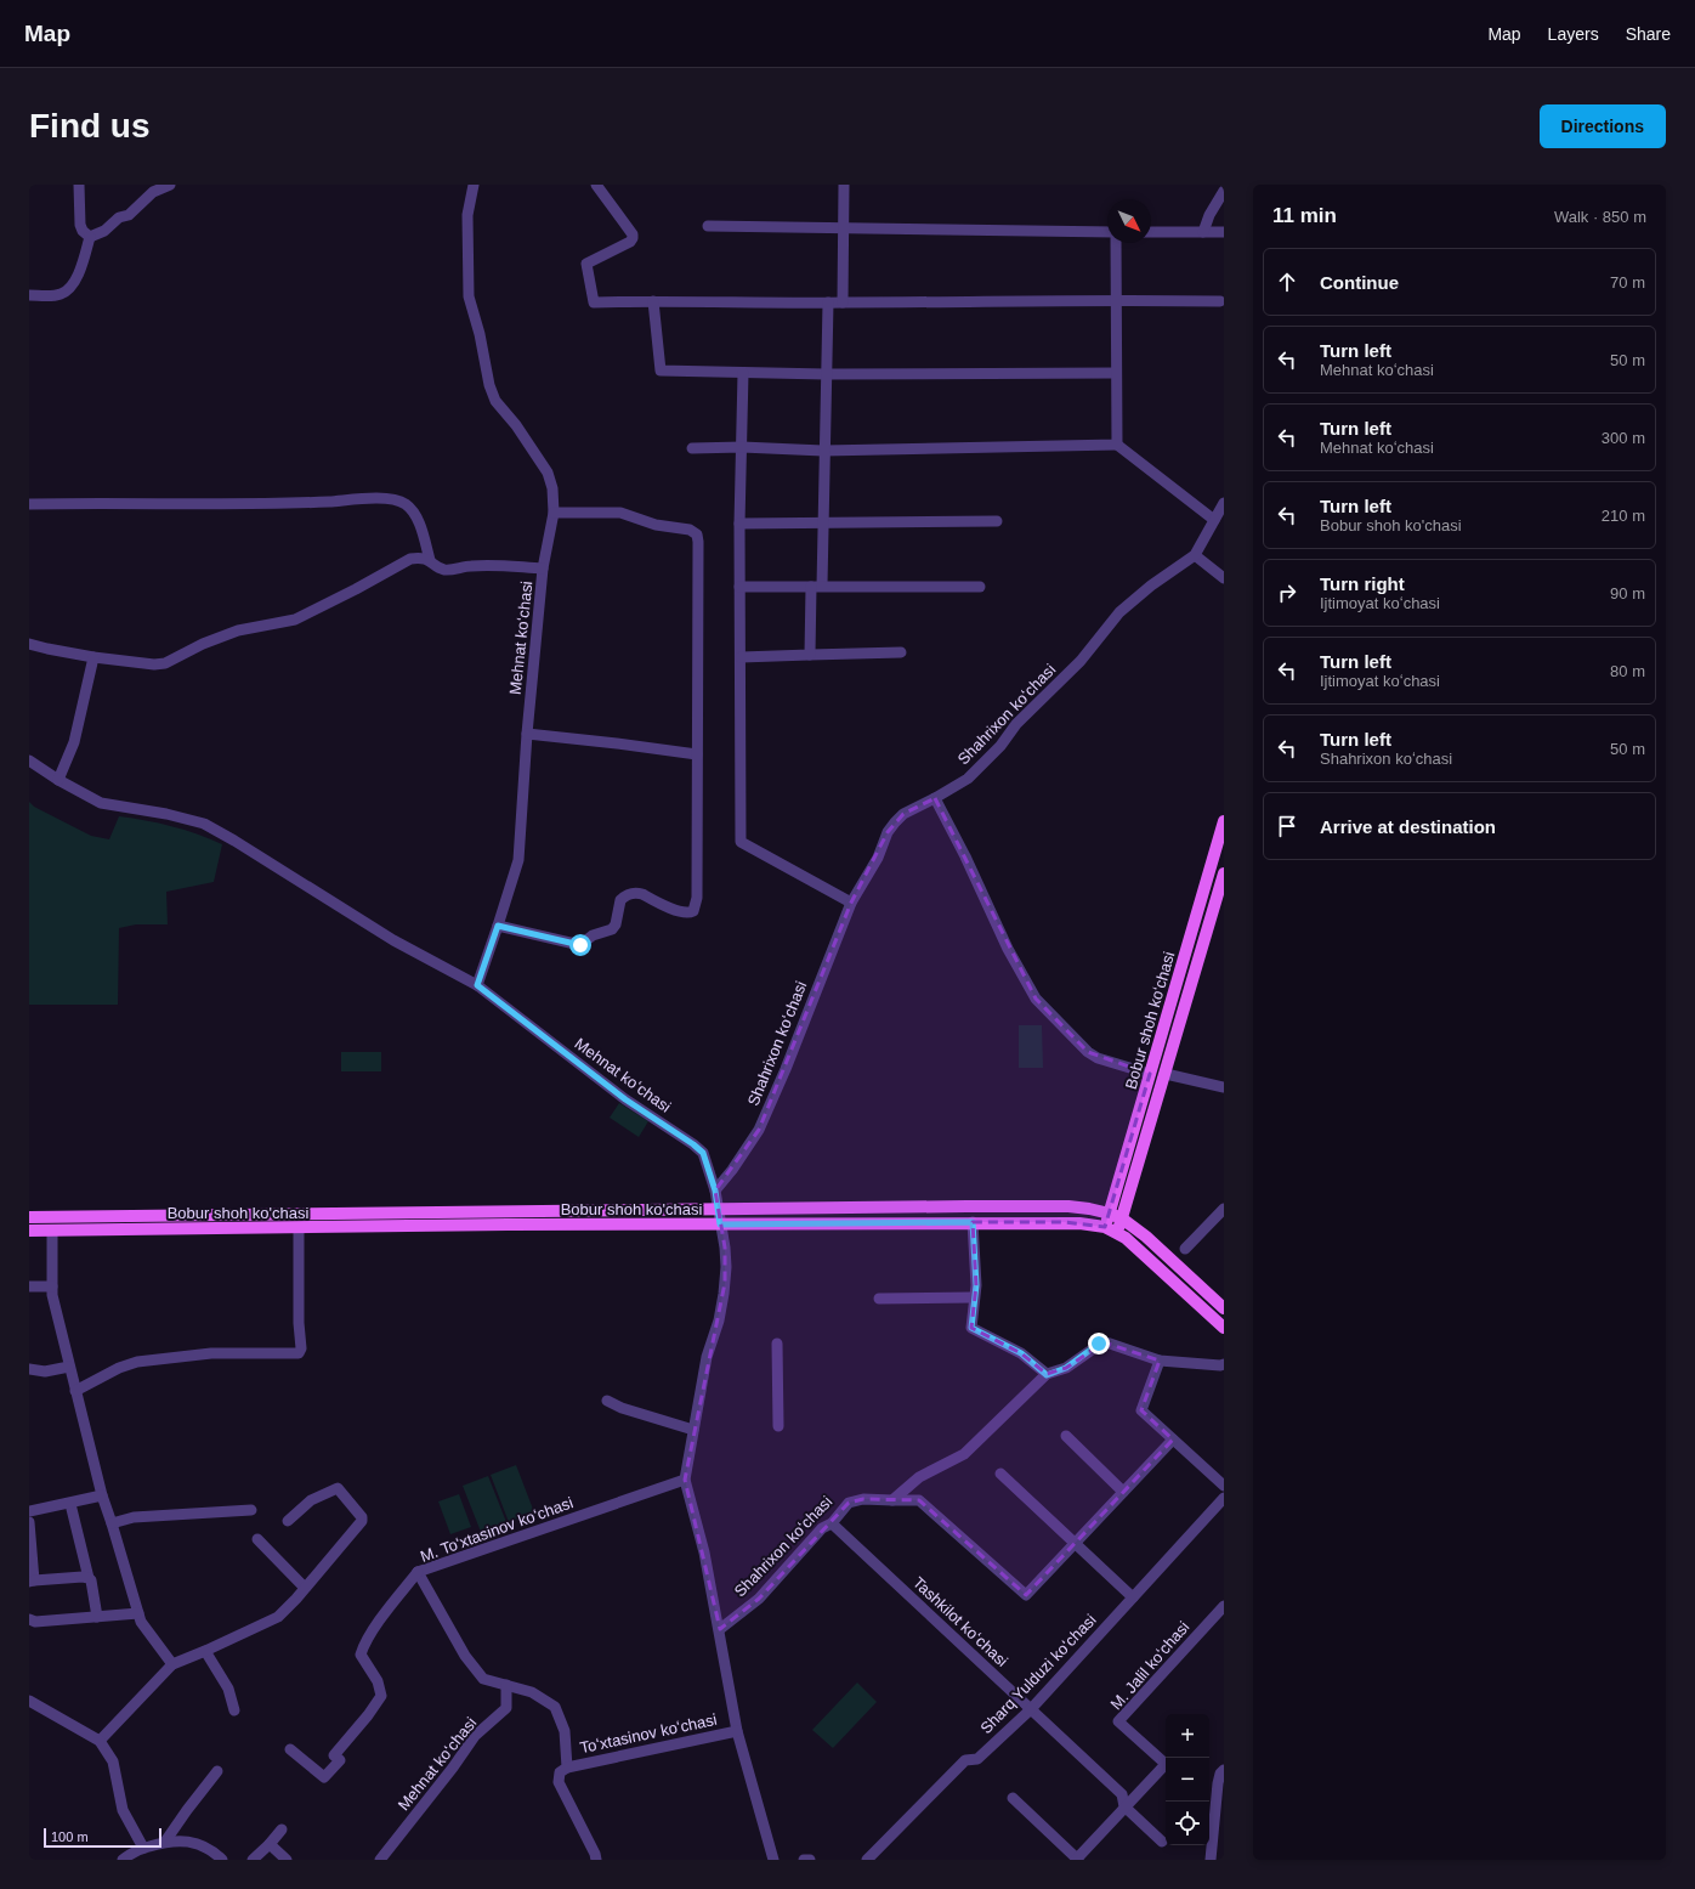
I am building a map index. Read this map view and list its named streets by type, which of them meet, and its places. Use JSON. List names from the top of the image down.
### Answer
{
  "streets": {
    "main road": ["Bobur shoh koʻchasi", "Bobur shoh ko'chasi"],
    "street": [
      "Mehnat koʻchasi",
      "Shahrixon koʻchasi",
      "M. Toʻxtasinov koʻchasi",
      "Tashkilot koʻchasi",
      "M. Jalil koʻchasi",
      "Sharq Yulduzi koʻchasi",
      "Toʻxtasinov koʻchasi"
    ]
  },
  "crossings": [
    ["Mehnat koʻchasi", "Shahrixon koʻchasi"],
    ["Mehnat koʻchasi", "Bobur shoh ko'chasi"],
    ["Mehnat koʻchasi", "M. Toʻxtasinov koʻchasi"],
    ["Shahrixon koʻchasi", "Bobur shoh ko'chasi"],
    ["Shahrixon koʻchasi", "M. Toʻxtasinov koʻchasi"],
    ["Shahrixon koʻchasi", "Tashkilot koʻchasi"],
    ["Shahrixon koʻchasi", "Toʻxtasinov koʻchasi"],
    ["Bobur shoh koʻchasi", "Bobur shoh ko'chasi"],
    ["M. Toʻxtasinov koʻchasi", "Toʻxtasinov koʻchasi"],
    ["Tashkilot koʻchasi", "Sharq Yulduzi koʻchasi"]
  ],
  "scale_bar": "100 m",
  "north": "bottom right",
  "page": {
    "header": "Map",
    "nav": ["Map", "Layers", "Share"],
    "buttons": "Directions",
    "title": "Find us",
    "heading": ["11 min", "Walk · 850 m"],
    "list": [
      ["Continue", "70 m"],
      ["Turn left", "Mehnat koʻchasi", "50 m"],
      ["Turn left", "Mehnat koʻchasi", "300 m"],
      ["Turn left", "Bobur shoh ko'chasi", "210 m"],
      ["Turn right", "Ijtimoyat koʻchasi", "90 m"],
      ["Turn left", "Ijtimoyat koʻchasi", "80 m"],
      ["Turn left", "Shahrixon koʻchasi", "50 m"],
      "Arrive at destination"
    ],
    "map_buttons": ["+", "−"],
    "scale": "100 m"
  }
}
